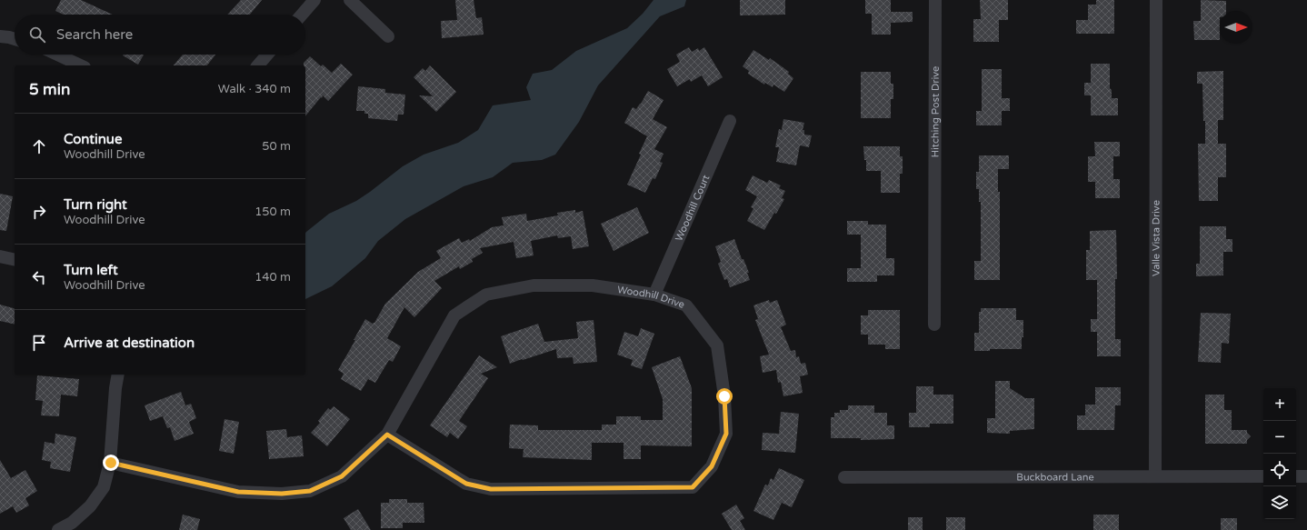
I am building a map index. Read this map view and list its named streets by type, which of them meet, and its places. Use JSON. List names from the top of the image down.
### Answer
{
  "streets": {
    "street": [
      "Hitching Post Drive",
      "Woodhill Court",
      "Valle Vista Drive",
      "Woodhill Drive",
      "Buckboard Lane"
    ]
  },
  "crossings": [
    ["Woodhill Court", "Woodhill Drive"],
    ["Valle Vista Drive", "Buckboard Lane"]
  ],
  "north": "right",
  "page": {
    "search": "Search here",
    "heading": ["5 min", "Walk · 340 m"],
    "list": [
      ["Continue", "Woodhill Drive", "50 m"],
      ["Turn right", "Woodhill Drive", "150 m"],
      ["Turn left", "Woodhill Drive", "140 m"],
      "Arrive at destination"
    ],
    "map_buttons": ["+", "−"]
  }
}
